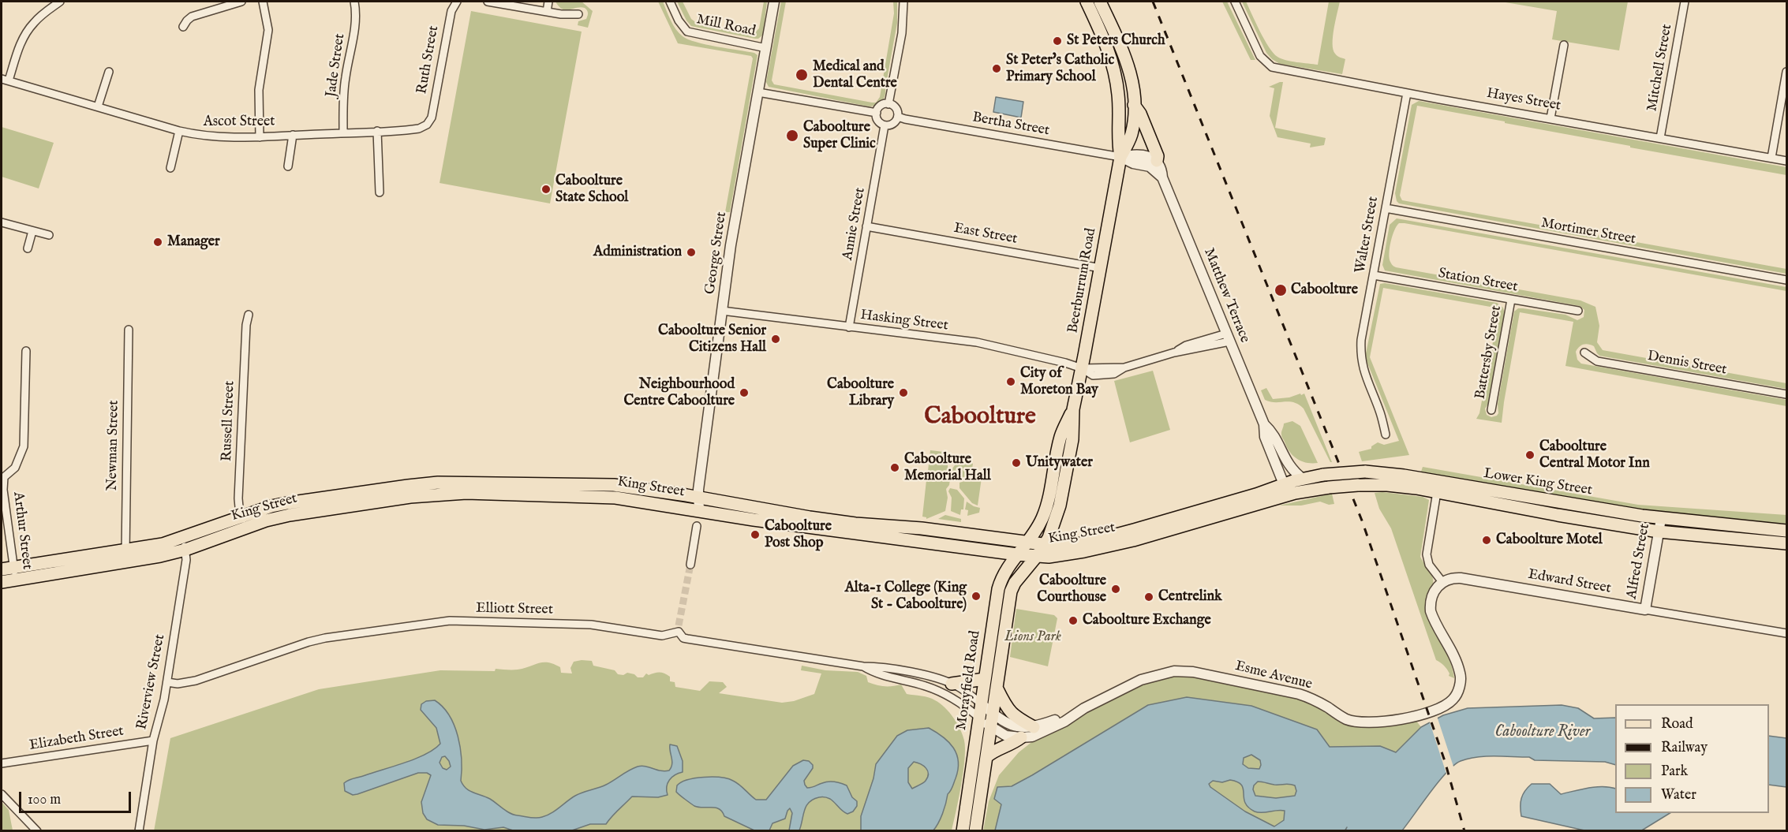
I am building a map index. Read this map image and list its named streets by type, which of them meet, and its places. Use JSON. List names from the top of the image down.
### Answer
{
  "streets": {
    "main road": [
      "Beerburrum Road",
      "Lower King Street",
      "King Street",
      "Morayfield Road"
    ],
    "street": [
      "Mill Road",
      "Ruth Street",
      "Jade Street",
      "Mitchell Street",
      "Hayes Street",
      "Ascot Street",
      "Bertha Street",
      "Annie Street",
      "Mortimer Street",
      "East Street",
      "Walter Street",
      "George Street",
      "Station Street",
      "Matthew Terrace",
      "Hasking Street",
      "Battersby Street",
      "Dennis Street",
      "Russell Street",
      "Newman Street",
      "Arthur Street",
      "Alfred Street",
      "Edward Street",
      "Elliott Street",
      "Esme Avenue",
      "Riverview Street",
      "Elizabeth Street"
    ]
  },
  "crossings": [
    ["Mill Road", "George Street"],
    ["Ruth Street", "Ascot Street"],
    ["Jade Street", "Ascot Street"],
    ["Mitchell Street", "Hayes Street"],
    ["Hayes Street", "Walter Street"],
    ["Bertha Street", "Annie Street"],
    ["Bertha Street", "Beerburrum Road"],
    ["Annie Street", "East Street"],
    ["Annie Street", "Hasking Street"],
    ["Mortimer Street", "Walter Street"],
    ["East Street", "Beerburrum Road"],
    ["Walter Street", "Station Street"],
    ["George Street", "Hasking Street"],
    ["George Street", "King Street"],
    ["Beerburrum Road", "Hasking Street"],
    ["Beerburrum Road", "King Street"],
    ["Beerburrum Road", "Morayfield Road"],
    ["Station Street", "Battersby Street"],
    ["Matthew Terrace", "Lower King Street"],
    ["Matthew Terrace", "King Street"],
    ["Russell Street", "King Street"],
    ["Newman Street", "King Street"],
    ["Lower King Street", "King Street"],
    ["Lower King Street", "Alfred Street"],
    ["King Street", "Arthur Street"],
    ["King Street", "Morayfield Road"],
    ["King Street", "Riverview Street"],
    ["Alfred Street", "Edward Street"],
    ["Edward Street", "Esme Avenue"],
    ["Elliott Street", "Esme Avenue"],
    ["Elliott Street", "Morayfield Road"],
    ["Elliott Street", "Riverview Street"],
    ["Esme Avenue", "Morayfield Road"],
    ["Riverview Street", "Elizabeth Street"]
  ],
  "districts": ["Caboolture"],
  "water": ["Caboolture River"],
  "parks": ["Lions Park"],
  "places": [
    "St Peters Church",
    "St Peter's Catholic Primary School",
    "Medical and Dental Centre",
    "Caboolture Super Clinic",
    "Caboolture State School",
    "Manager",
    "Administration",
    "Caboolture",
    "Caboolture Senior Citizens Hall",
    "City of Moreton Bay",
    "Neighbourhood Centre Caboolture",
    "Caboolture Library",
    "Caboolture Central Motor Inn",
    "Unitywater",
    "Caboolture Memorial Hall",
    "Caboolture Post Shop",
    "Caboolture Motel",
    "Caboolture Courthouse",
    "Alta-1 College (King St - Caboolture)",
    "Centrelink",
    "Caboolture Exchange"
  ],
  "legend": [
    "Road",
    "Railway",
    "Park",
    "Water"
  ],
  "scale_bar": "100 m"
}
